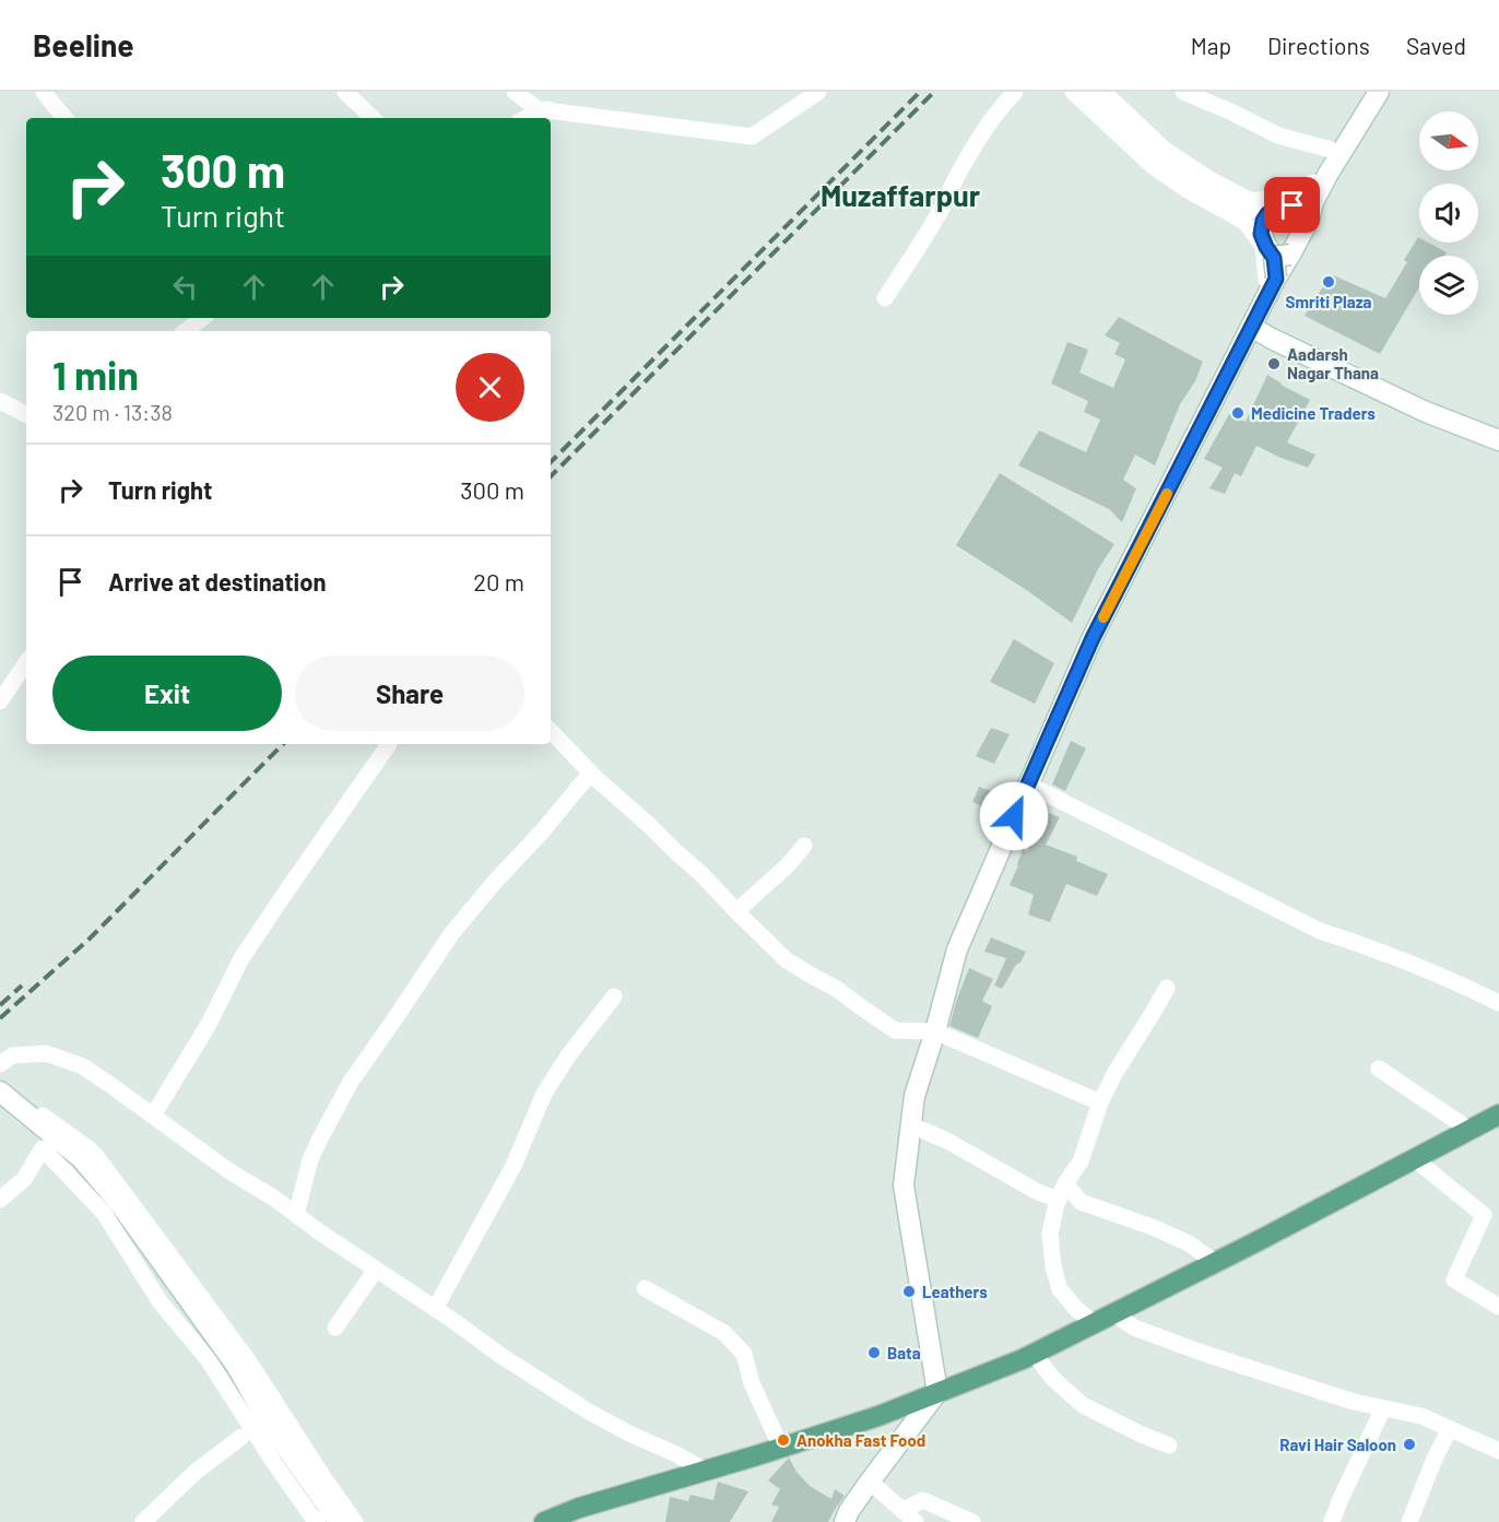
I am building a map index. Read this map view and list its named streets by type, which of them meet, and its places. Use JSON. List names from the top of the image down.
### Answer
{
  "districts": ["Muzaffarpur"],
  "places": [
    "Smriti Plaza",
    "Aadarsh Nagar Thana",
    "Medicine Traders",
    "Leathers",
    "Bata",
    "Anokha Fast Food",
    "Ravi Hair Saloon"
  ],
  "north": "right",
  "page": {
    "header": "Beeline",
    "nav": ["Map", "Directions", "Saved"],
    "turn": ["300 m", "Turn right"],
    "heading": ["1 min", "320 m · 13:38"],
    "list": [
      {
        "name": "Turn right",
        "value": "300 m"
      },
      {
        "name": "Arrive at destination",
        "value": "20 m"
      }
    ],
    "buttons": ["Exit", "Share"]
  }
}
